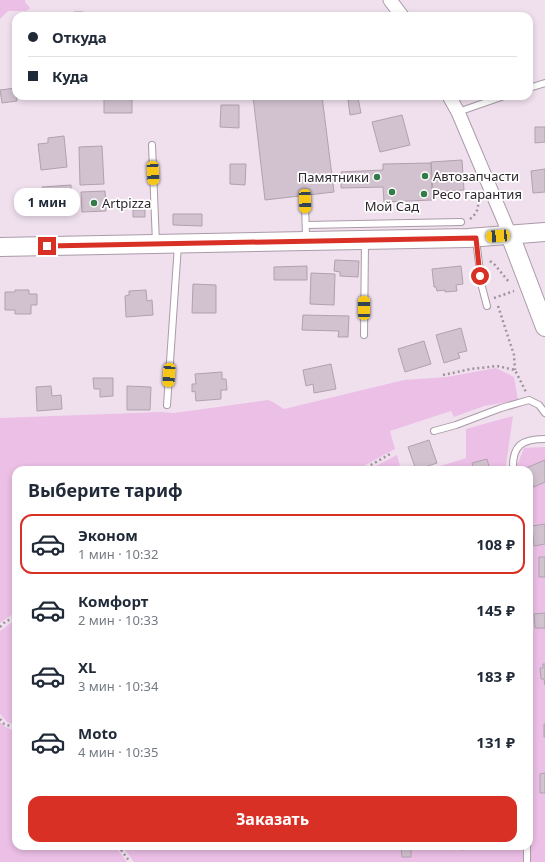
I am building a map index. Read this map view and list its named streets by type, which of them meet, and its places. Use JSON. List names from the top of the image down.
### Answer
{
  "places": [
    "Автозапчасти",
    "Памятники",
    "Мой Сад",
    "Ресо гарантия",
    "Artpizza"
  ],
  "page": {
    "banner": ["Откуда", "Куда"],
    "bubble": "1 мин",
    "heading": "Выберите тариф",
    "list": [
      {
        "name": "Эконом",
        "note": "1 мин · 10:32",
        "value": "108 ₽"
      },
      {
        "name": "Комфорт",
        "note": "2 мин · 10:33",
        "value": "145 ₽"
      },
      {
        "name": "XL",
        "note": "3 мин · 10:34",
        "value": "183 ₽"
      },
      {
        "name": "Moto",
        "note": "4 мин · 10:35",
        "value": "131 ₽"
      }
    ],
    "buttons": "Заказать"
  }
}
